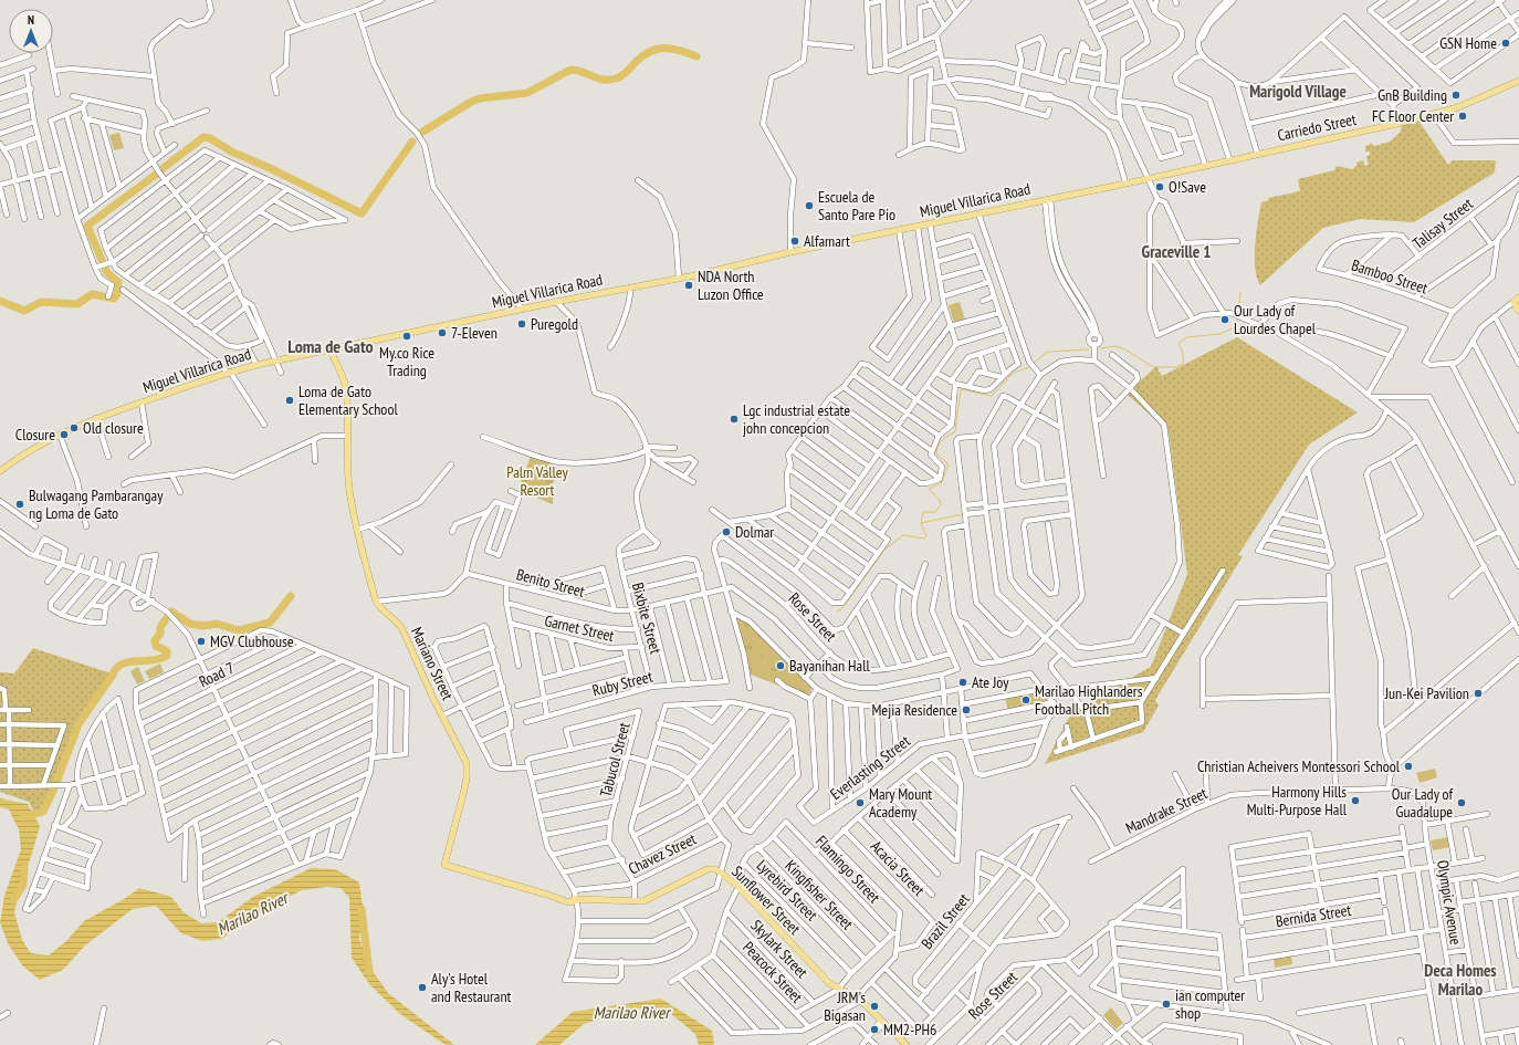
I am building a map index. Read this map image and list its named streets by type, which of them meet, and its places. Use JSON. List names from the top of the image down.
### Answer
{
  "streets": {
    "main road": [
      "Carriedo Street",
      "Miguel Villarica Road",
      "Mariano Street",
      "Sunflower Street"
    ],
    "street": [
      "Talisay Street",
      "Bamboo Street",
      "Benito Street",
      "Rose Street",
      "Bixbite Street",
      "Garnet Street",
      "Road 7",
      "Ruby Street",
      "Tabucol Street",
      "Everlasting Street",
      "Mandrake Street",
      "Chavez Street",
      "Acacia Street",
      "Flamingo Street",
      "Lyrebird Street",
      "Kingfisher Street",
      "Olympic Avenue",
      "Bernida Street",
      "Brazil Street",
      "Skylark Street",
      "Peacock Street"
    ]
  },
  "crossings": [
    ["Carriedo Street", "Miguel Villarica Road"],
    ["Talisay Street", "Bamboo Street"],
    ["Benito Street", "Bixbite Street"],
    ["Benito Street", "Ruby Street"],
    ["Bixbite Street", "Garnet Street"],
    ["Bixbite Street", "Ruby Street"],
    ["Mariano Street", "Sunflower Street"],
    ["Mandrake Street", "Olympic Avenue"]
  ],
  "districts": [
    "Marigold Village",
    "Graceville 1",
    "Loma de Gato",
    "Deca Homes Marilao"
  ],
  "water": ["Marilao River"],
  "parks": ["Palm Valley Resort"],
  "places": [
    "GSN Home",
    "GnB Building",
    "FC Floor Center",
    "O!Save",
    "Escuela de Santo Pare Pio",
    "Alfamart",
    "NDA North Luzon Office",
    "Our Lady of Lourdes Chapel",
    "Puregold",
    "7-Eleven",
    "My.co Rice Trading",
    "Loma de Gato Elementary School",
    "Lgc industrial estate john concepcion",
    "Old closure",
    "Closure",
    "Bulwagang Pambarangay ng Loma de Gato",
    "Dolmar",
    "MGV Clubhouse",
    "Bayanihan Hall",
    "Ate Joy",
    "Jun-Kei Pavilion",
    "Marilao Highlanders Football Pitch",
    "Mejia Residence",
    "Christian Acheivers Montessori School",
    "Harmony Hills Multi-Purpose Hall",
    "Mary Mount Academy",
    "Our Lady of Guadalupe",
    "Aly's Hotel and Restaurant",
    "ian computer shop",
    "JRM's Bigasan",
    "MM2-PH6"
  ],
  "north": "top"
}
